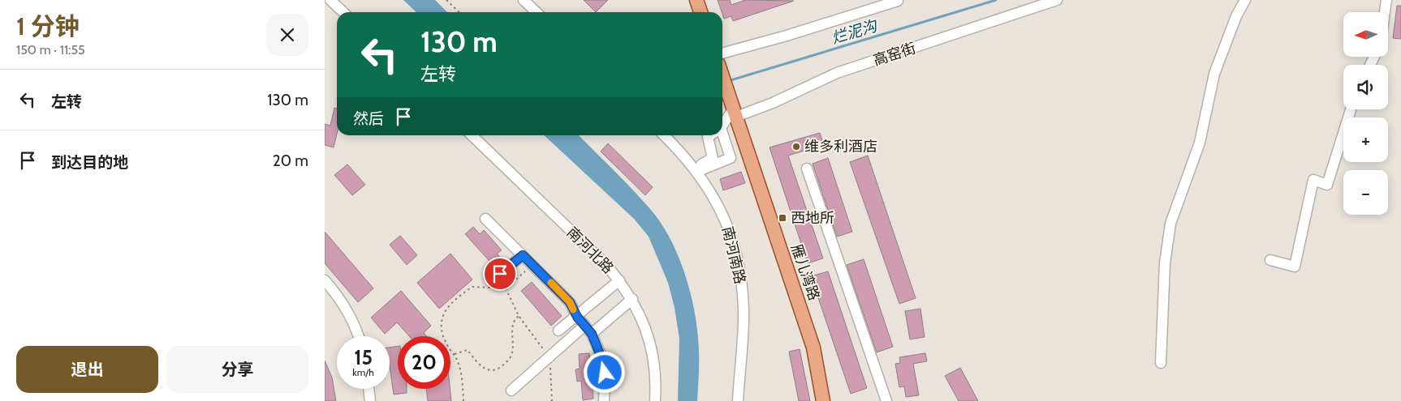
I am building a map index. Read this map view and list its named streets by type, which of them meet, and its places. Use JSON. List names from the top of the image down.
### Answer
{
  "streets": {
    "main road": ["雁儿湾路"],
    "street": ["高窑街", "南河北路", "南河南路"]
  },
  "crossings": [
    ["高窑街", "雁儿湾路"]
  ],
  "water": ["烂泥沟"],
  "places": {
    "other": ["维多利酒店"],
    "transit": ["西地所"]
  },
  "north": "left",
  "page": {
    "heading": ["1 分钟", "150 m · 11:55"],
    "map_buttons": ["+", "−"],
    "turn": ["130 m", "左转"],
    "list": [
      {
        "name": "左转",
        "value": "130 m"
      },
      {
        "name": "到达目的地",
        "value": "20 m"
      }
    ],
    "then": "然后",
    "speed": "15 km/h",
    "limit": "20",
    "buttons": ["退出", "分享"]
  }
}
